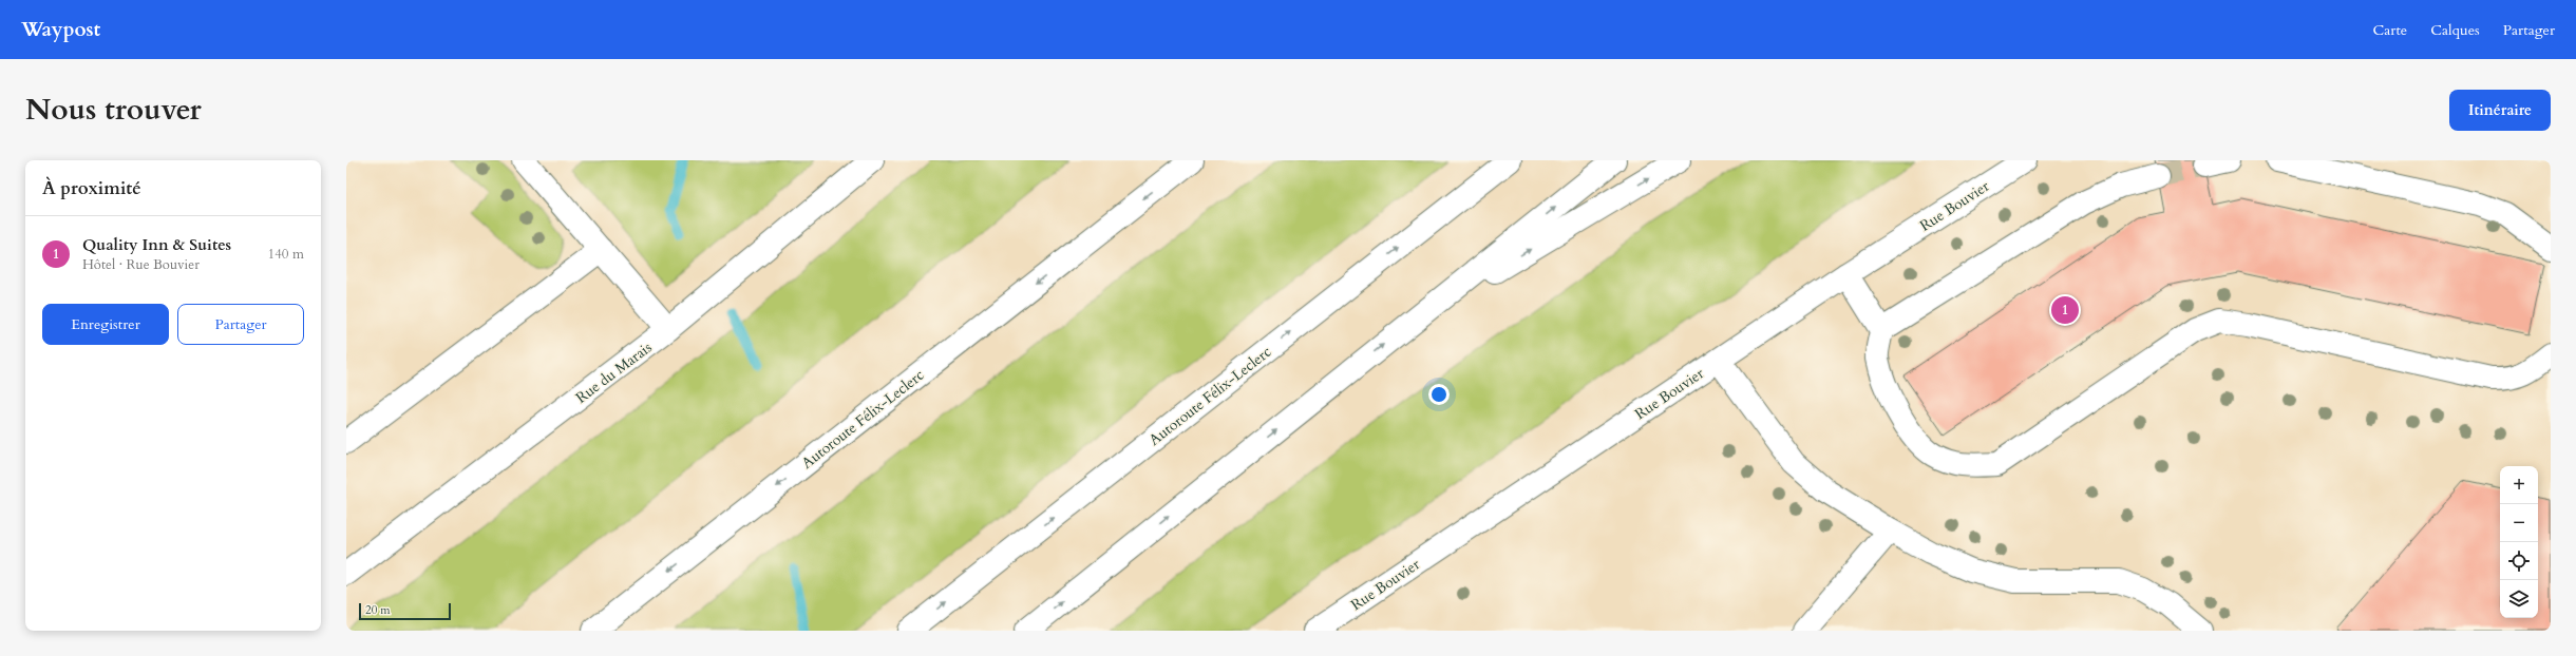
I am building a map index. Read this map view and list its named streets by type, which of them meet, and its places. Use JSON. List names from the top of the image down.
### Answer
{
  "streets": {
    "main road": ["Rue Bouvier", "Rue du Marais", "Autoroute Félix-Leclerc"]
  },
  "scale_bar": "20 m",
  "page": {
    "header": "Waypost",
    "nav": ["Carte", "Calques", "Partager"],
    "title": "Nous trouver",
    "buttons": [
      "Itinéraire",
      ["Enregistrer", "Partager"]
    ],
    "heading": "À proximité",
    "list": [
      {
        "mark": "1",
        "name": "Quality Inn & Suites",
        "note": "Hôtel · Rue Bouvier",
        "value": "140 m"
      }
    ],
    "pins": "1",
    "map_buttons": ["+", "−"],
    "scale": "20 m"
  }
}
